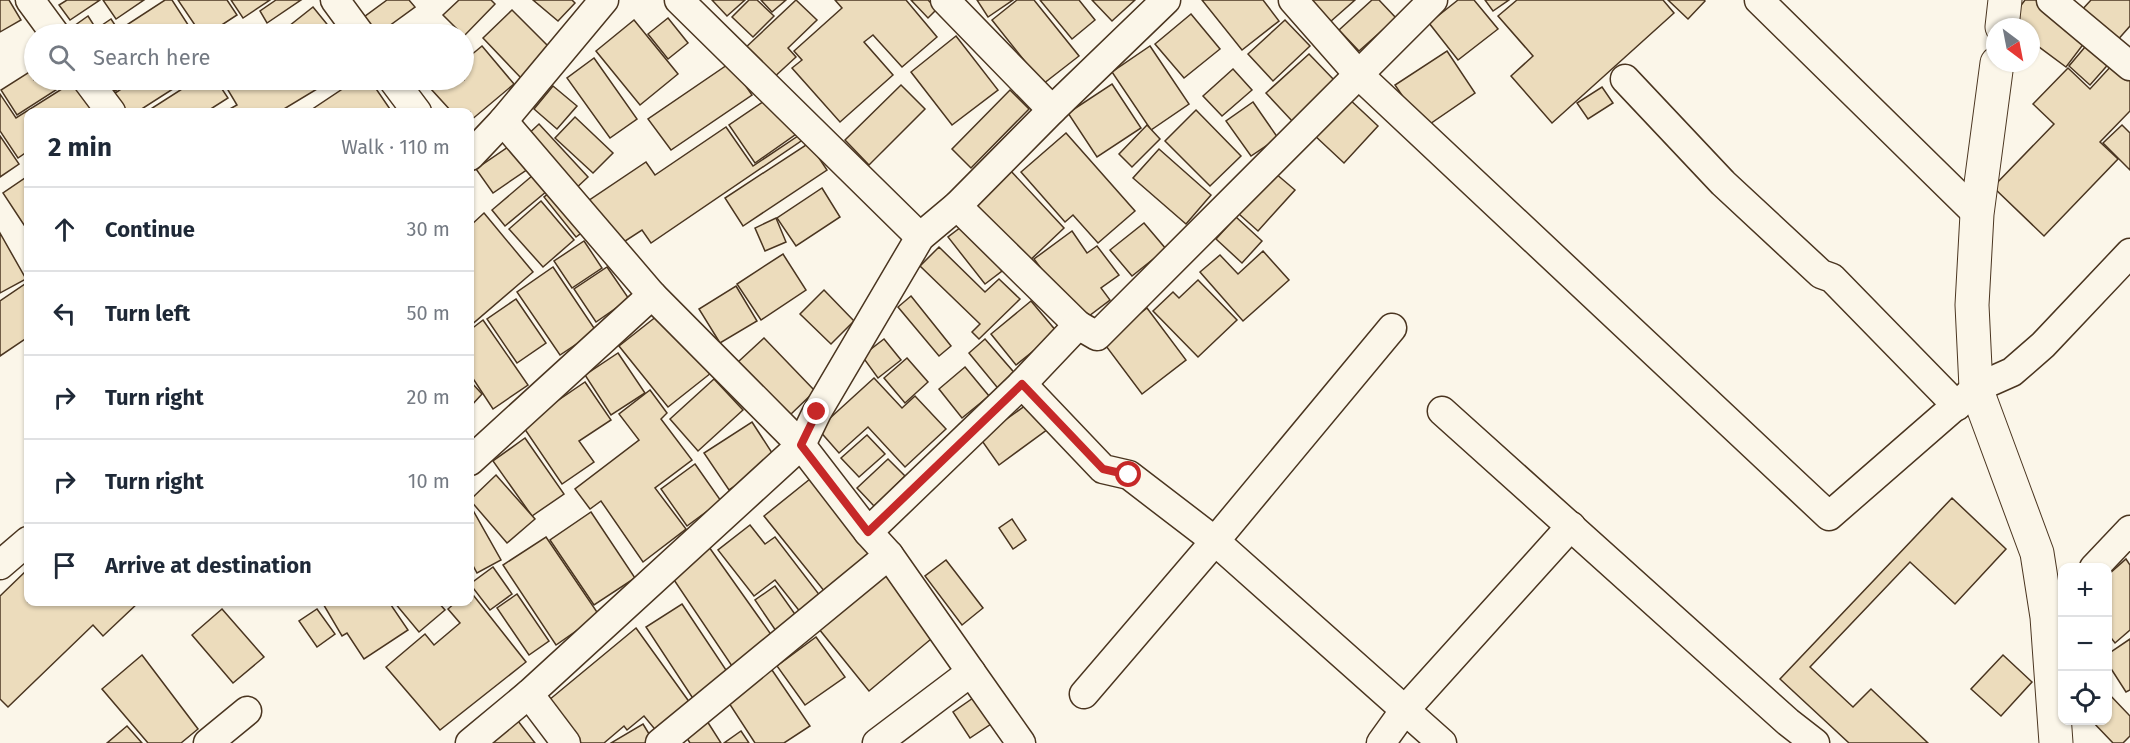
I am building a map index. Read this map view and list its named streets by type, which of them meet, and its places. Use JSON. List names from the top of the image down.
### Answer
{
  "north": "bottom right",
  "page": {
    "search": "Search here",
    "heading": ["2 min", "Walk · 110 m"],
    "list": [
      ["Continue", "30 m"],
      ["Turn left", "50 m"],
      ["Turn right", "20 m"],
      ["Turn right", "10 m"],
      "Arrive at destination"
    ],
    "map_buttons": ["+", "−"]
  }
}
